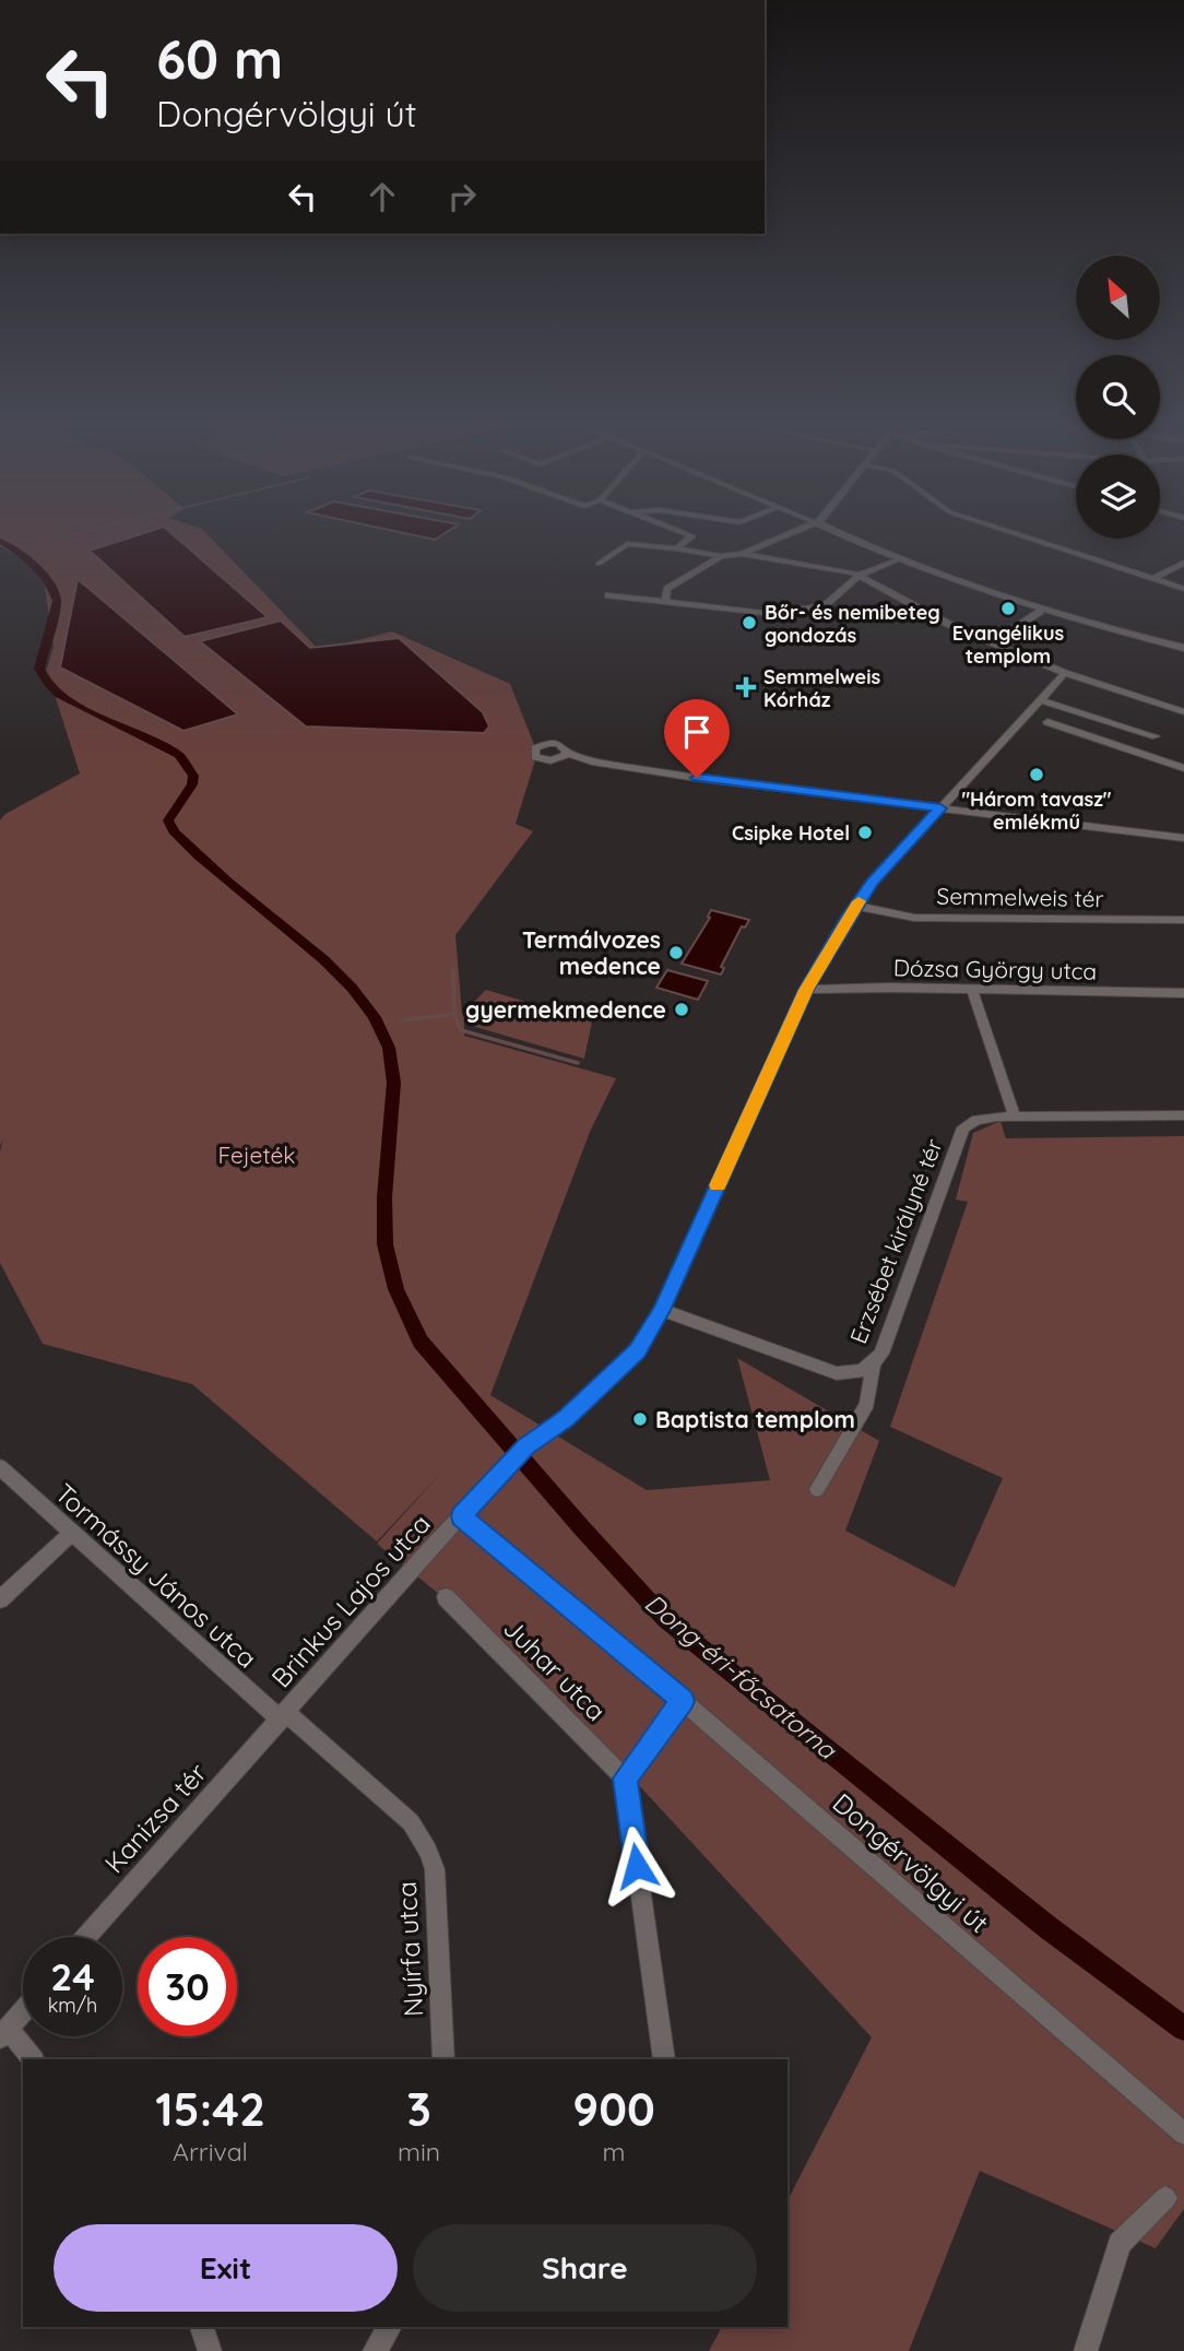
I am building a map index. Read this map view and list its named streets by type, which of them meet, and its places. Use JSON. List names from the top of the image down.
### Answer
{
  "streets": {
    "street": [
      "Semmelweis tér",
      "Dózsa György utca",
      "Erzsébet királyné tér",
      "Tormássy János utca",
      "Brinkus Lajos utca",
      "Juhar utca",
      "Kanizsa tér",
      "Dongérvölgyi út",
      "Nyírfa utca"
    ]
  },
  "crossings": [
    ["Tormássy János utca", "Brinkus Lajos utca"],
    ["Tormássy János utca", "Kanizsa tér"],
    ["Tormássy János utca", "Nyírfa utca"],
    ["Brinkus Lajos utca", "Kanizsa tér"],
    ["Brinkus Lajos utca", "Dongérvölgyi út"],
    ["Brinkus Lajos utca", "Nyírfa utca"],
    ["Kanizsa tér", "Nyírfa utca"]
  ],
  "water": ["Dong-éri-főcsatorna"],
  "parks": ["Fejeték"],
  "places": {
    "other": [
      "Evangélikus templom",
      "Bőr- és nemibeteg gondozás",
      "\"Három tavasz\" emlékmű",
      "Csipke Hotel",
      "Termálvozes medence",
      "gyermekmedence",
      "Baptista templom"
    ],
    "health": ["Semmelweis Kórház"]
  },
  "north": "top left",
  "page": {
    "turn": ["60 m", "Dongérvölgyi út"],
    "speed": "24 km/h",
    "limit": "30",
    "eta": [
      "15:42",
      "Arrival",
      "3",
      "min",
      "900",
      "m"
    ],
    "buttons": ["Exit", "Share"]
  }
}
